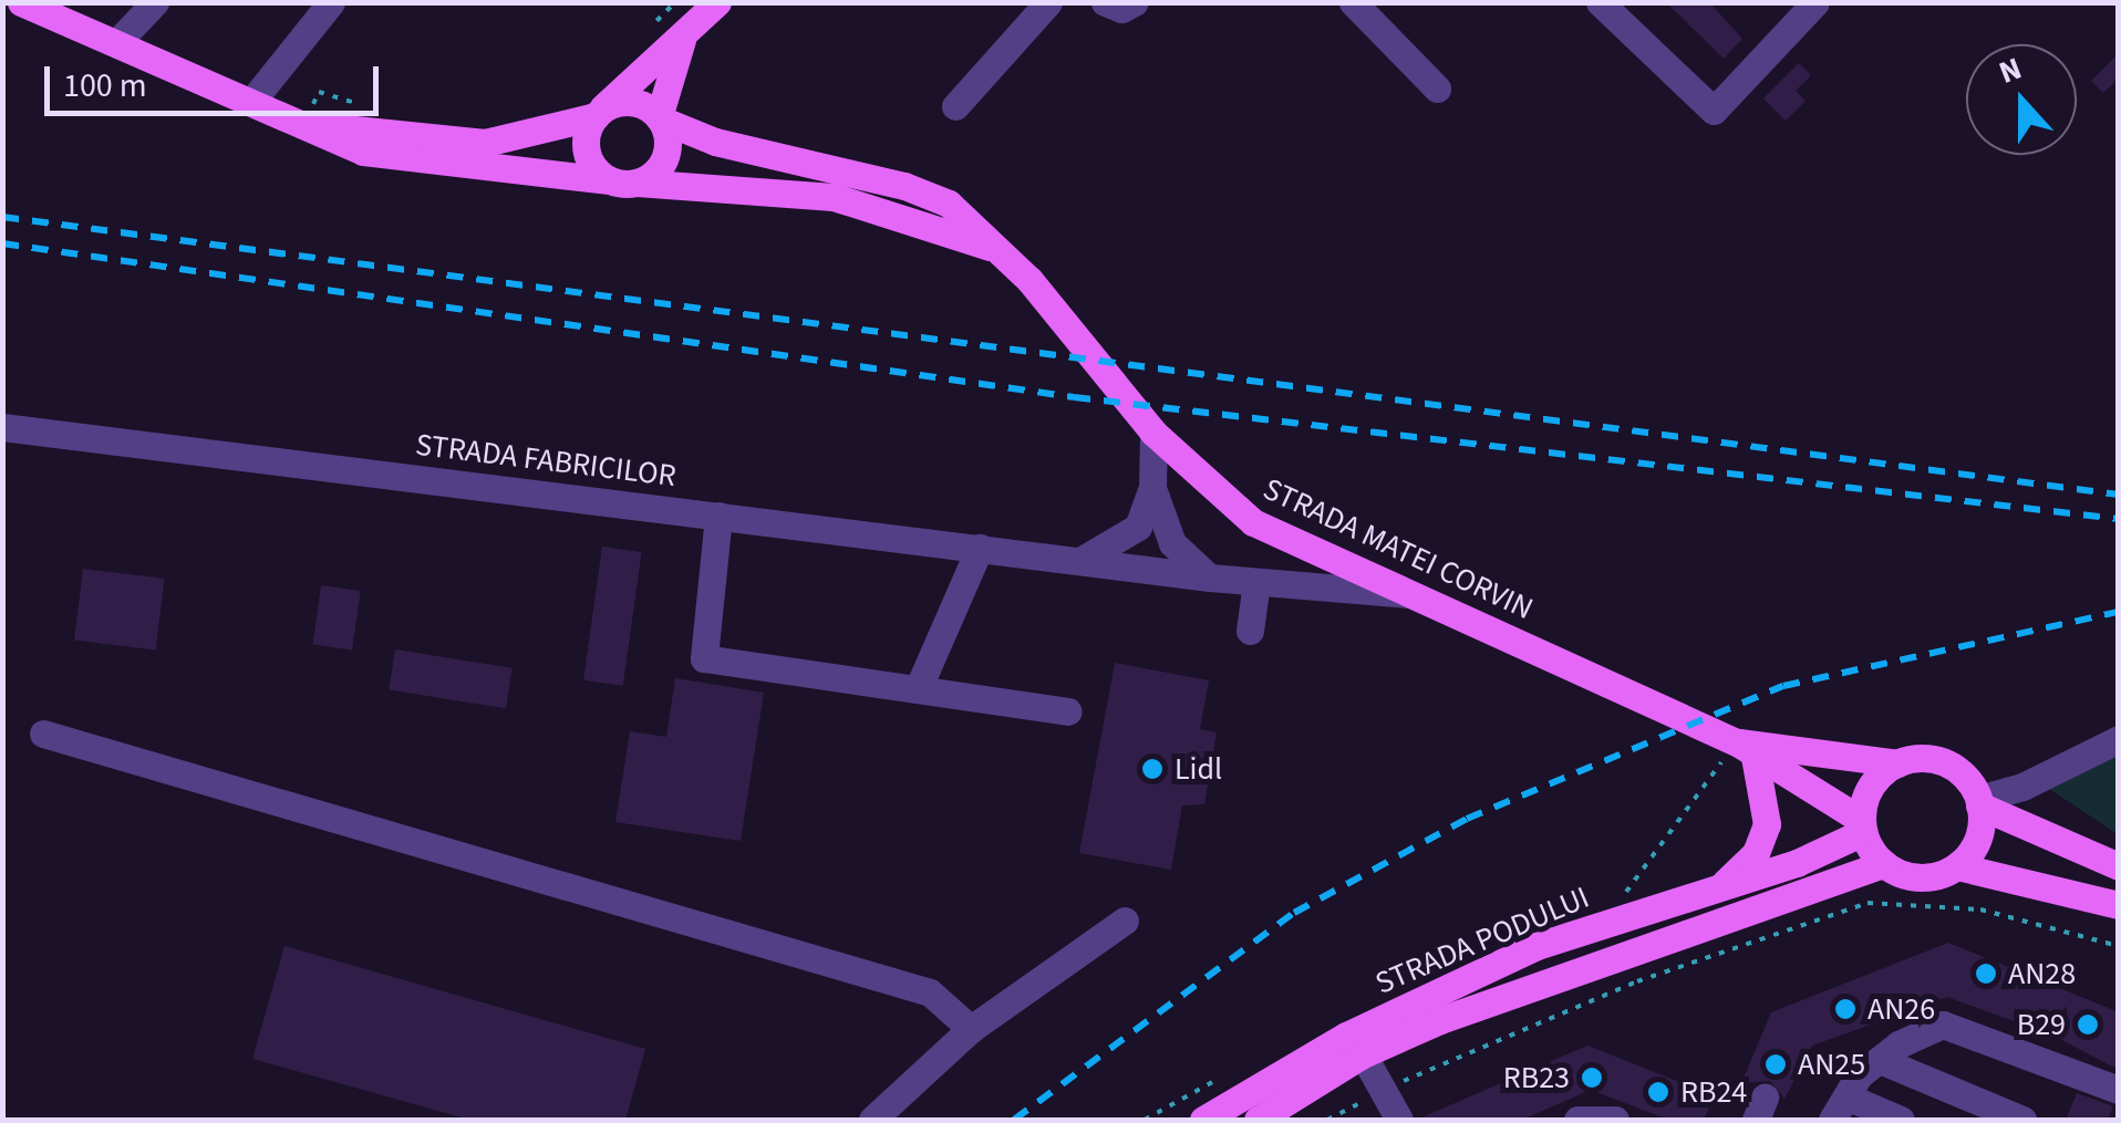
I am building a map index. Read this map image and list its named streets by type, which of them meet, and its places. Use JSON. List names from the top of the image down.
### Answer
{
  "streets": {
    "main road": ["STRADA MATEI CORVIN", "STRADA PODULUI"],
    "street": ["STRADA FABRICILOR"]
  },
  "crossings": [
    ["STRADA FABRICILOR", "STRADA MATEI CORVIN"]
  ],
  "places": [
    "Lidl",
    "AN28",
    "AN26",
    "B29",
    "AN25",
    "RB23",
    "RB24"
  ],
  "scale_bar": "100 m",
  "north": "top"
}
